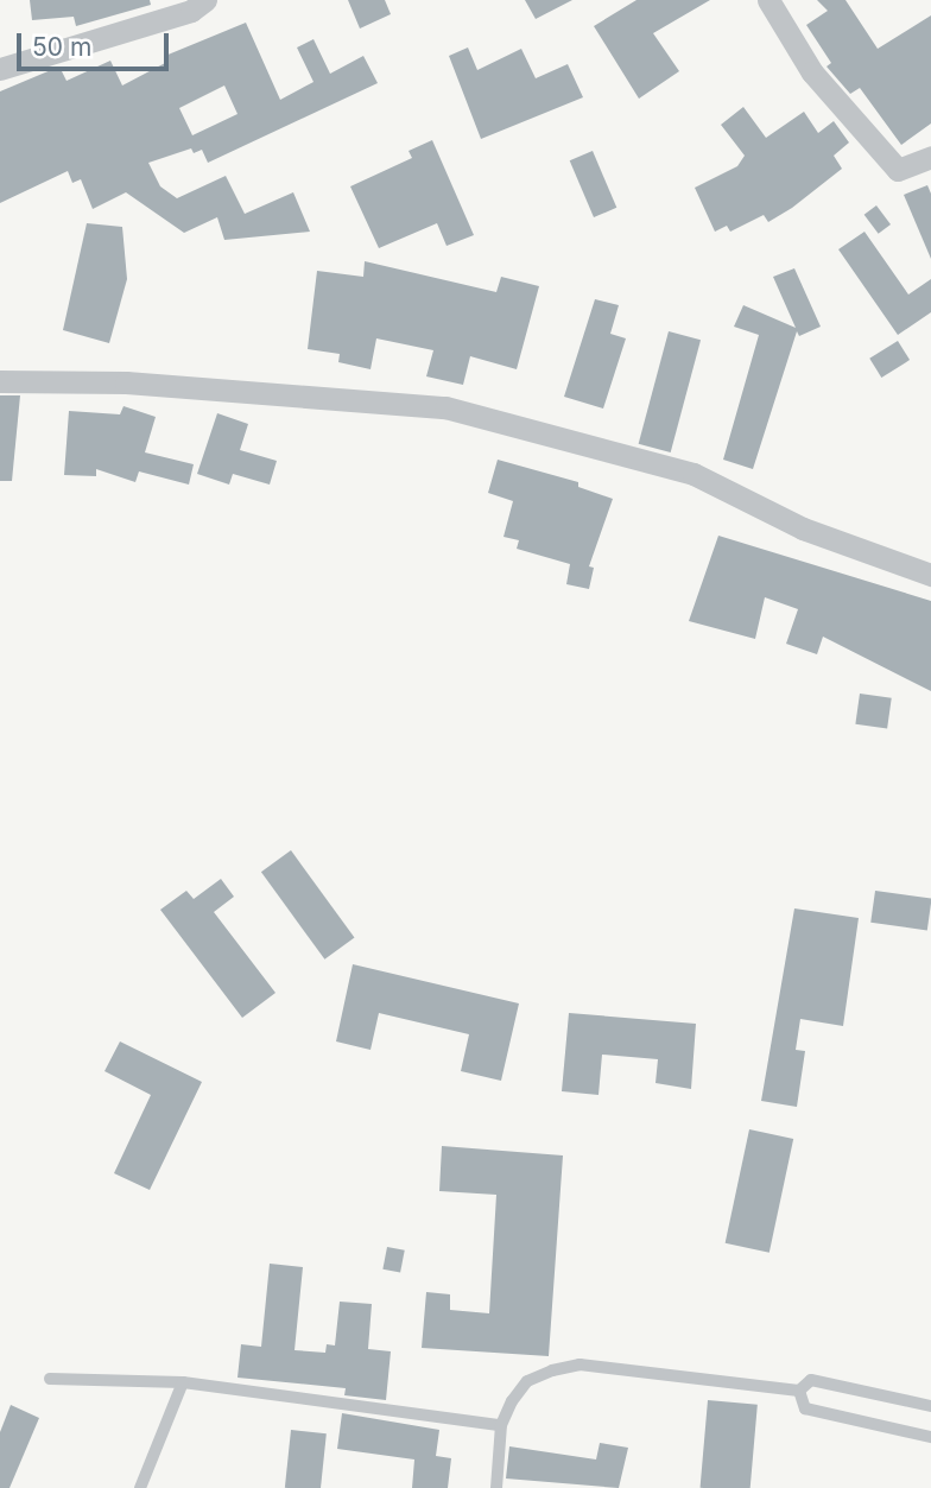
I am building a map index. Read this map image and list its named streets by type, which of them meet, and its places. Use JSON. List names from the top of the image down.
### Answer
{
  "scale_bar": "50 m"
}
